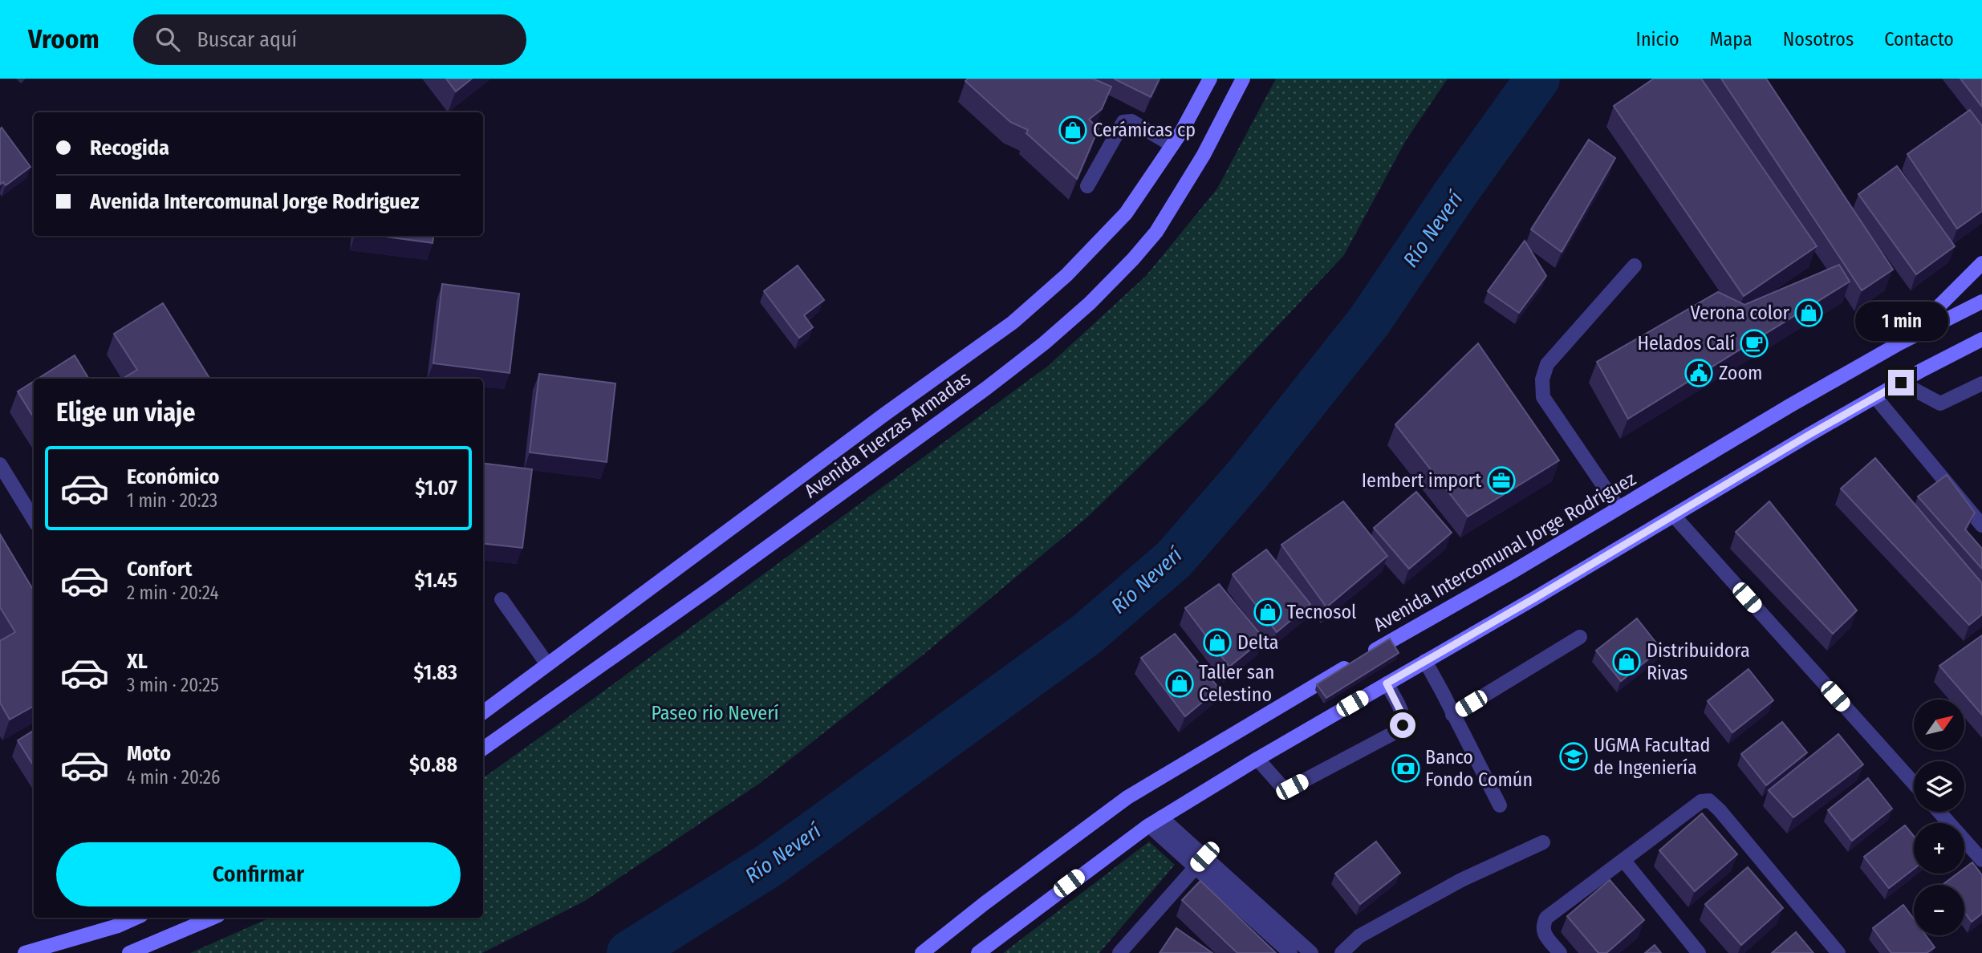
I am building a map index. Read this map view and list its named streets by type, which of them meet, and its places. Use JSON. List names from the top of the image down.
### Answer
{
  "streets": {
    "main road": ["Avenida Fuerzas Armadas", "Avenida Intercomunal Jorge Rodriguez"]
  },
  "water": ["Río Neverí"],
  "parks": ["Paseo rio Neverí"],
  "places": {
    "shop": [
      "Cerámicas cp",
      "Verona color",
      "Tecnosol",
      "Delta",
      "Distribuidora Rivas",
      "Taller san Celestino"
    ],
    "cafe": ["Helados Calí"],
    "public building": ["Zoom"],
    "office": ["Iembert import"],
    "school or university": ["UGMA Facultad de Ingeniería"],
    "bank": ["Banco Fondo Común"]
  },
  "north": "top right",
  "page": {
    "header": "Vroom",
    "search": "Buscar aquí",
    "nav": [
      "Inicio",
      "Mapa",
      "Nosotros",
      "Contacto"
    ],
    "banner": ["Recogida", "Avenida Intercomunal Jorge Rodriguez"],
    "bubble": "1 min",
    "heading": "Elige un viaje",
    "list": [
      {
        "name": "Económico",
        "note": "1 min · 20:23",
        "value": "$1.07"
      },
      {
        "name": "Confort",
        "note": "2 min · 20:24",
        "value": "$1.45"
      },
      {
        "name": "XL",
        "note": "3 min · 20:25",
        "value": "$1.83"
      },
      {
        "name": "Moto",
        "note": "4 min · 20:26",
        "value": "$0.88"
      }
    ],
    "map_buttons": ["+", "−"],
    "buttons": "Confirmar"
  }
}
